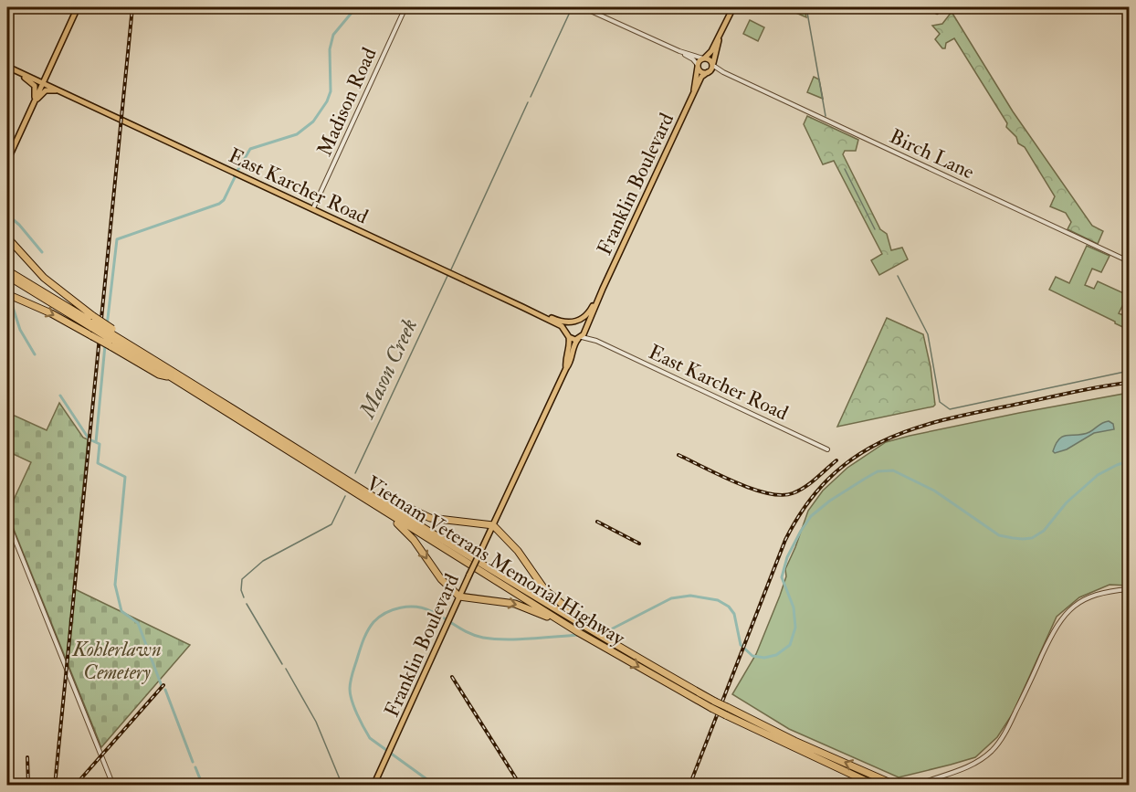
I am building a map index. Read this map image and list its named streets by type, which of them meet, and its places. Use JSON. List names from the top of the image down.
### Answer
{
  "streets": {
    "highway": ["Vietnam Veterans Memorial Highway"],
    "main road": ["Franklin Boulevard", "East Karcher Road"],
    "street": ["Madison Road", "Birch Lane"]
  },
  "crossings": [
    ["Madison Road", "East Karcher Road"],
    ["Birch Lane", "Franklin Boulevard"]
  ],
  "water": ["Mason Creek"],
  "parks": ["Kohlerlawn Cemetery"]
}
